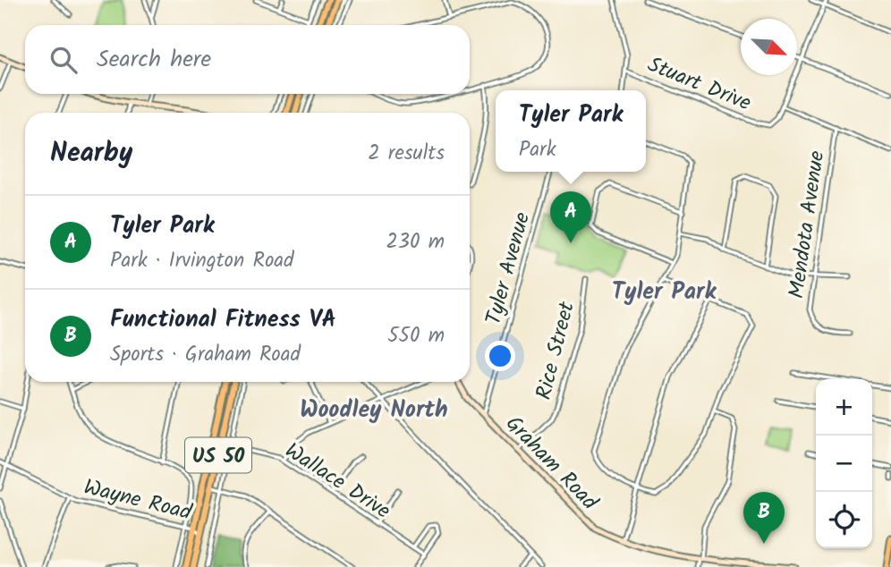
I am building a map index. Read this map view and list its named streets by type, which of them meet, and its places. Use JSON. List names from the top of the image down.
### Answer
{
  "streets": {
    "highway": ["US 50"],
    "street": [
      "Stuart Drive",
      "Mendota Avenue",
      "Tyler Avenue",
      "Rice Street",
      "Graham Road",
      "Wallace Drive",
      "Wayne Road"
    ]
  },
  "crossings": [
    ["Stuart Drive", "Mendota Avenue"],
    ["Tyler Avenue", "Graham Road"],
    ["Rice Street", "Graham Road"],
    ["US 50", "Wayne Road"]
  ],
  "districts": ["Tyler Park", "Woodley North"],
  "north": "bottom right",
  "page": {
    "search": "Search here",
    "popup": ["Tyler Park", "Park"],
    "heading": ["Nearby", "2 results"],
    "pins": ["A", "B"],
    "list": [
      {
        "mark": "A",
        "name": "Tyler Park",
        "note": "Park · Irvington Road",
        "value": "230 m"
      },
      {
        "mark": "B",
        "name": "Functional Fitness VA",
        "note": "Sports · Graham Road",
        "value": "550 m"
      }
    ],
    "map_buttons": ["+", "−"]
  }
}
